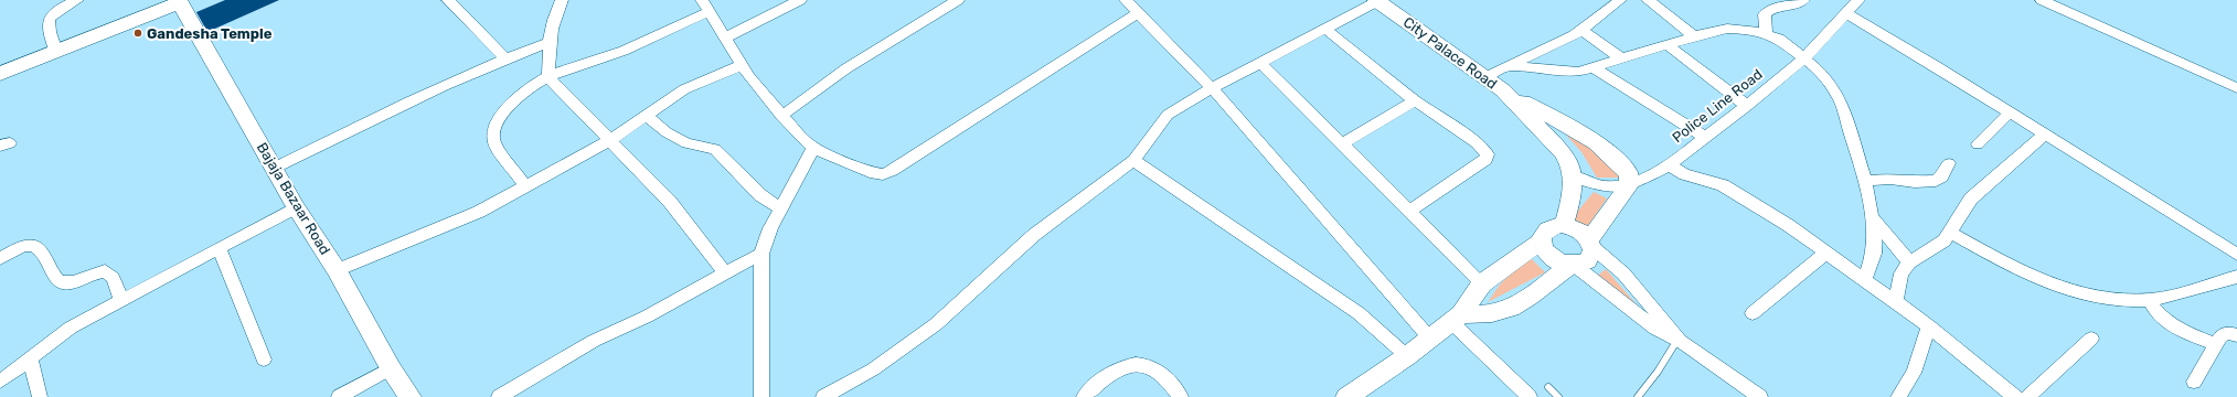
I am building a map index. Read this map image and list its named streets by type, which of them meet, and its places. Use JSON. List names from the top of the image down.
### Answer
{
  "streets": {
    "street": ["City Palace Road", "Police Line Road", "Bajaja Bazaar Road"]
  },
  "crossings": [
    ["City Palace Road", "Police Line Road"]
  ],
  "places": ["Gandesha Temple"]
}
